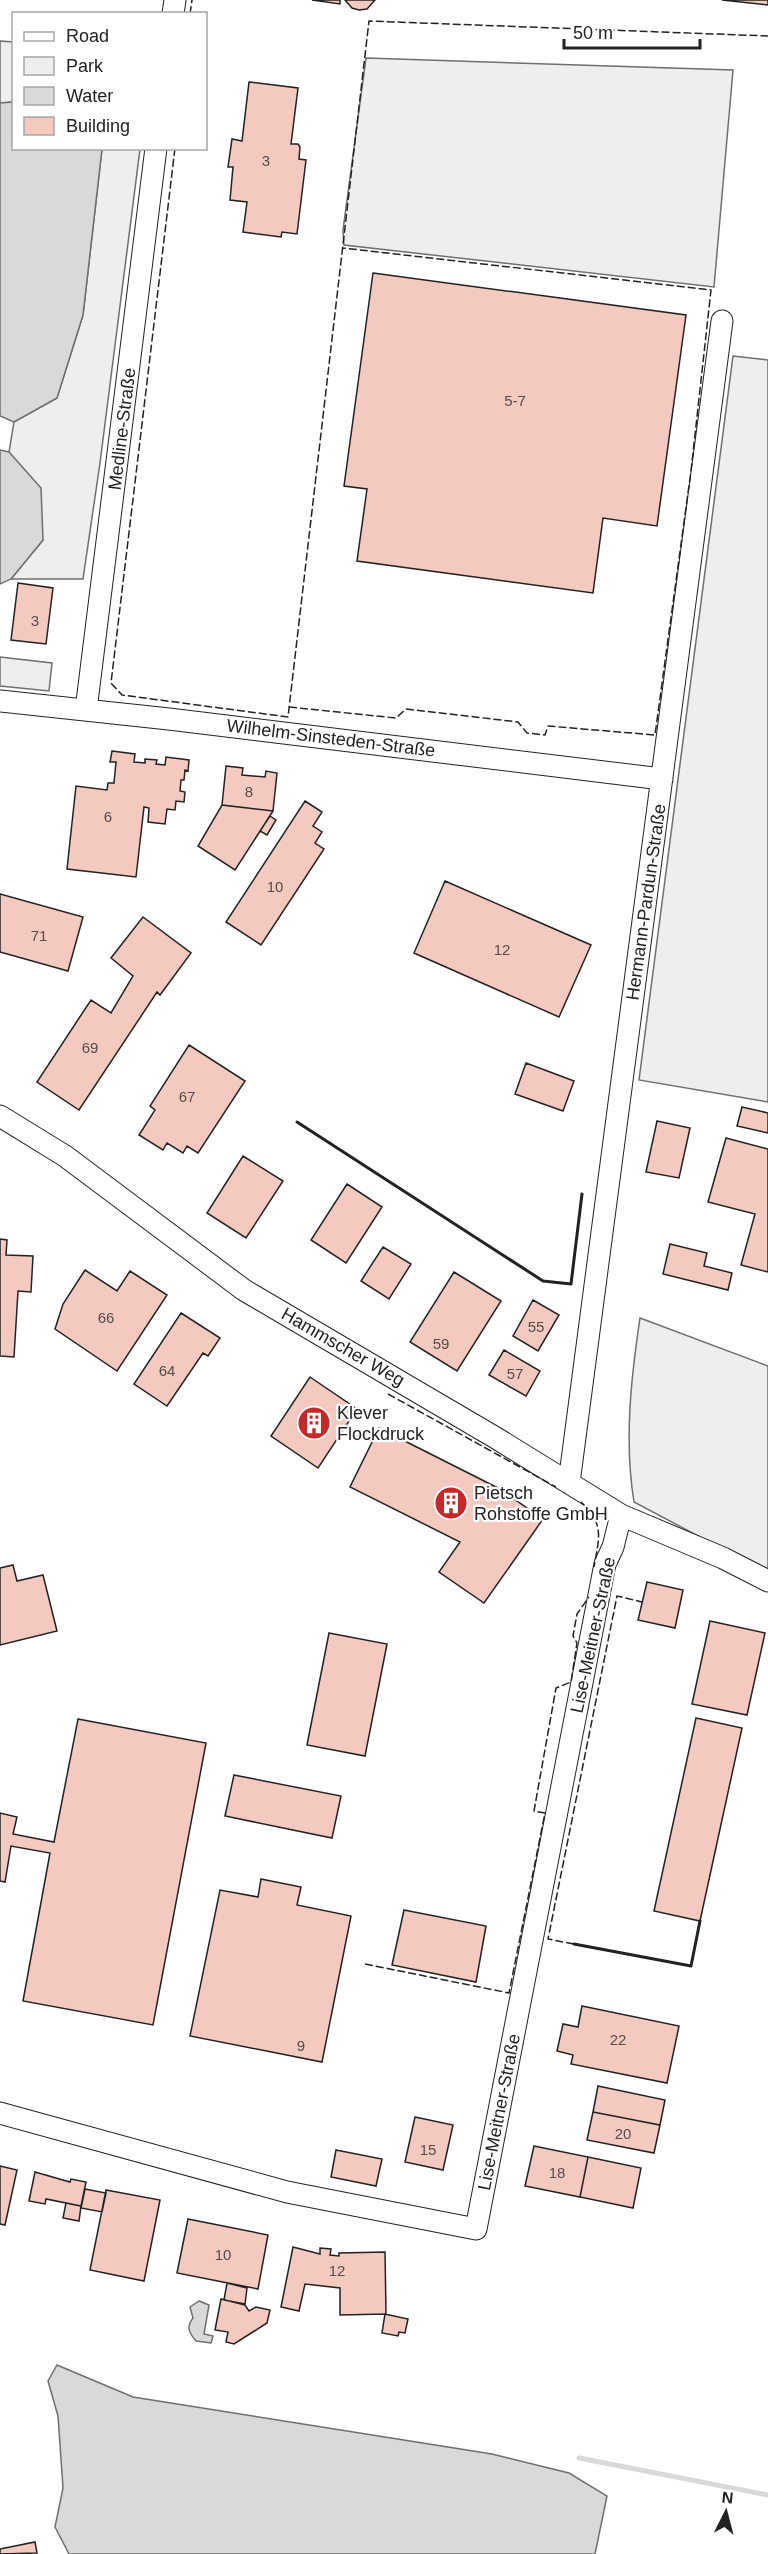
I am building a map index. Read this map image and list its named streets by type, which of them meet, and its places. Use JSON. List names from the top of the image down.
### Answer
{
  "streets": {
    "street": [
      "Medline-Straße",
      "Wilhelm-Sinsteden-Straße",
      "Hermann-Pardun-Straße",
      "Hammscher Weg",
      "Lise-Meitner-Straße"
    ]
  },
  "crossings": [
    ["Medline-Straße", "Wilhelm-Sinsteden-Straße"],
    ["Wilhelm-Sinsteden-Straße", "Hermann-Pardun-Straße"],
    ["Hermann-Pardun-Straße", "Hammscher Weg"],
    ["Hammscher Weg", "Lise-Meitner-Straße"]
  ],
  "places": {
    "building": ["Klever Flockdruck", "Pietsch Rohstoffe GmbH"]
  },
  "house_numbers": [
    "3",
    "5-7",
    "3",
    "8",
    "6",
    "10",
    "71",
    "12",
    "69",
    "67",
    "66",
    "55",
    "59",
    "64",
    "57",
    "22",
    "9",
    "20",
    "15",
    "18",
    "10",
    "12"
  ],
  "legend": [
    "Road",
    "Park",
    "Water",
    "Building"
  ],
  "scale_bar": "50 m",
  "north": "top"
}
